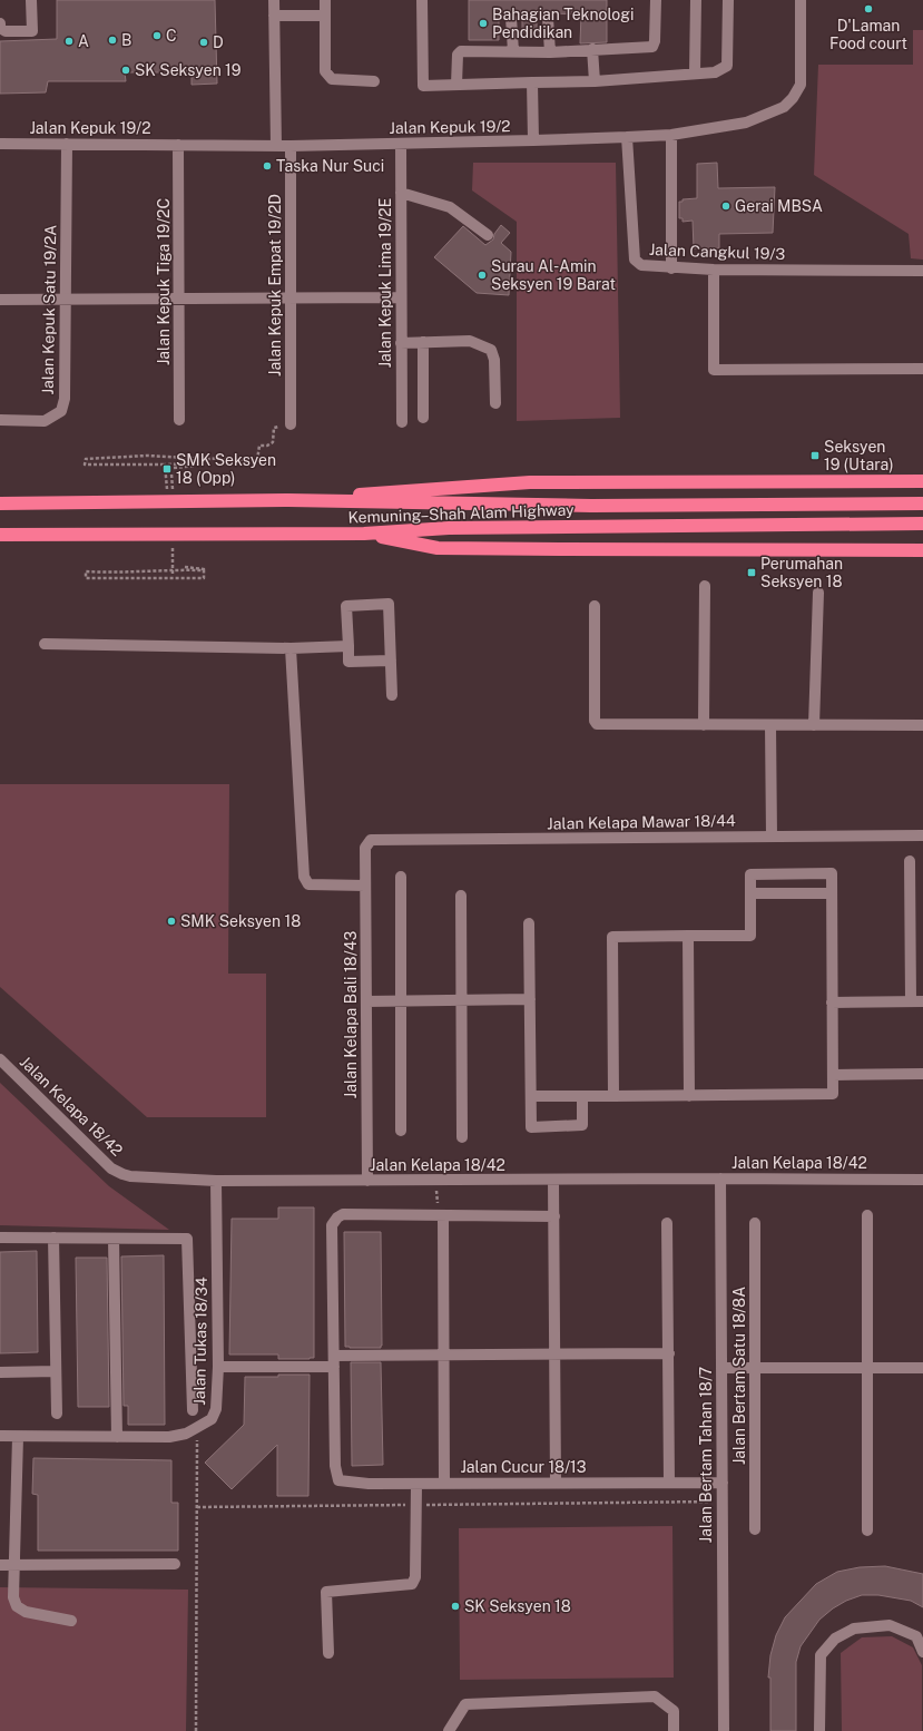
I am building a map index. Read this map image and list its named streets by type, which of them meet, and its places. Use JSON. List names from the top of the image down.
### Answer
{
  "streets": {
    "highway": ["Kemuning–Shah Alam Highway"],
    "street": [
      "Jalan Kepuk 19/2",
      "Jalan Cangkul 19/3",
      "Jalan Kepuk Tiga 19/2C",
      "Jalan Kepuk Lima 19/2E",
      "Jalan Kepuk Empat 19/2D",
      "Jalan Kepuk Satu 19/2A",
      "Jalan Kelapa Mawar 18/44",
      "Jalan Kelapa Bali 18/43",
      "Jalan Kelapa 18/42",
      "Jalan Tukas 18/34",
      "Jalan Bertam Satu 18/8A",
      "Jalan Bertam Tahan 18/7",
      "Jalan Cucur 18/13"
    ]
  },
  "crossings": [
    ["Jalan Kepuk 19/2", "Jalan Cangkul 19/3"],
    ["Jalan Kepuk 19/2", "Jalan Kepuk Tiga 19/2C"],
    ["Jalan Kepuk 19/2", "Jalan Kepuk Lima 19/2E"],
    ["Jalan Kepuk 19/2", "Jalan Kepuk Empat 19/2D"],
    ["Jalan Kepuk 19/2", "Jalan Kepuk Satu 19/2A"],
    ["Jalan Kelapa Mawar 18/44", "Jalan Kelapa Bali 18/43"],
    ["Jalan Kelapa Bali 18/43", "Jalan Kelapa 18/42"],
    ["Jalan Kelapa 18/42", "Jalan Tukas 18/34"],
    ["Jalan Kelapa 18/42", "Jalan Bertam Tahan 18/7"],
    ["Jalan Bertam Tahan 18/7", "Jalan Cucur 18/13"]
  ],
  "places": {
    "other": [
      "D'Laman Food court",
      "Bahagian Teknologi Pendidikan",
      "C",
      "B",
      "A",
      "D",
      "SK Seksyen 19",
      "Taska Nur Suci",
      "Gerai MBSA",
      "Surau Al-Amin Seksyen 19 Barat",
      "SMK Seksyen 18",
      "SK Seksyen 18"
    ],
    "transit": ["Seksyen 19 (Utara)", "SMK Seksyen 18 (Opp)", "Perumahan Seksyen 18"]
  }
}
